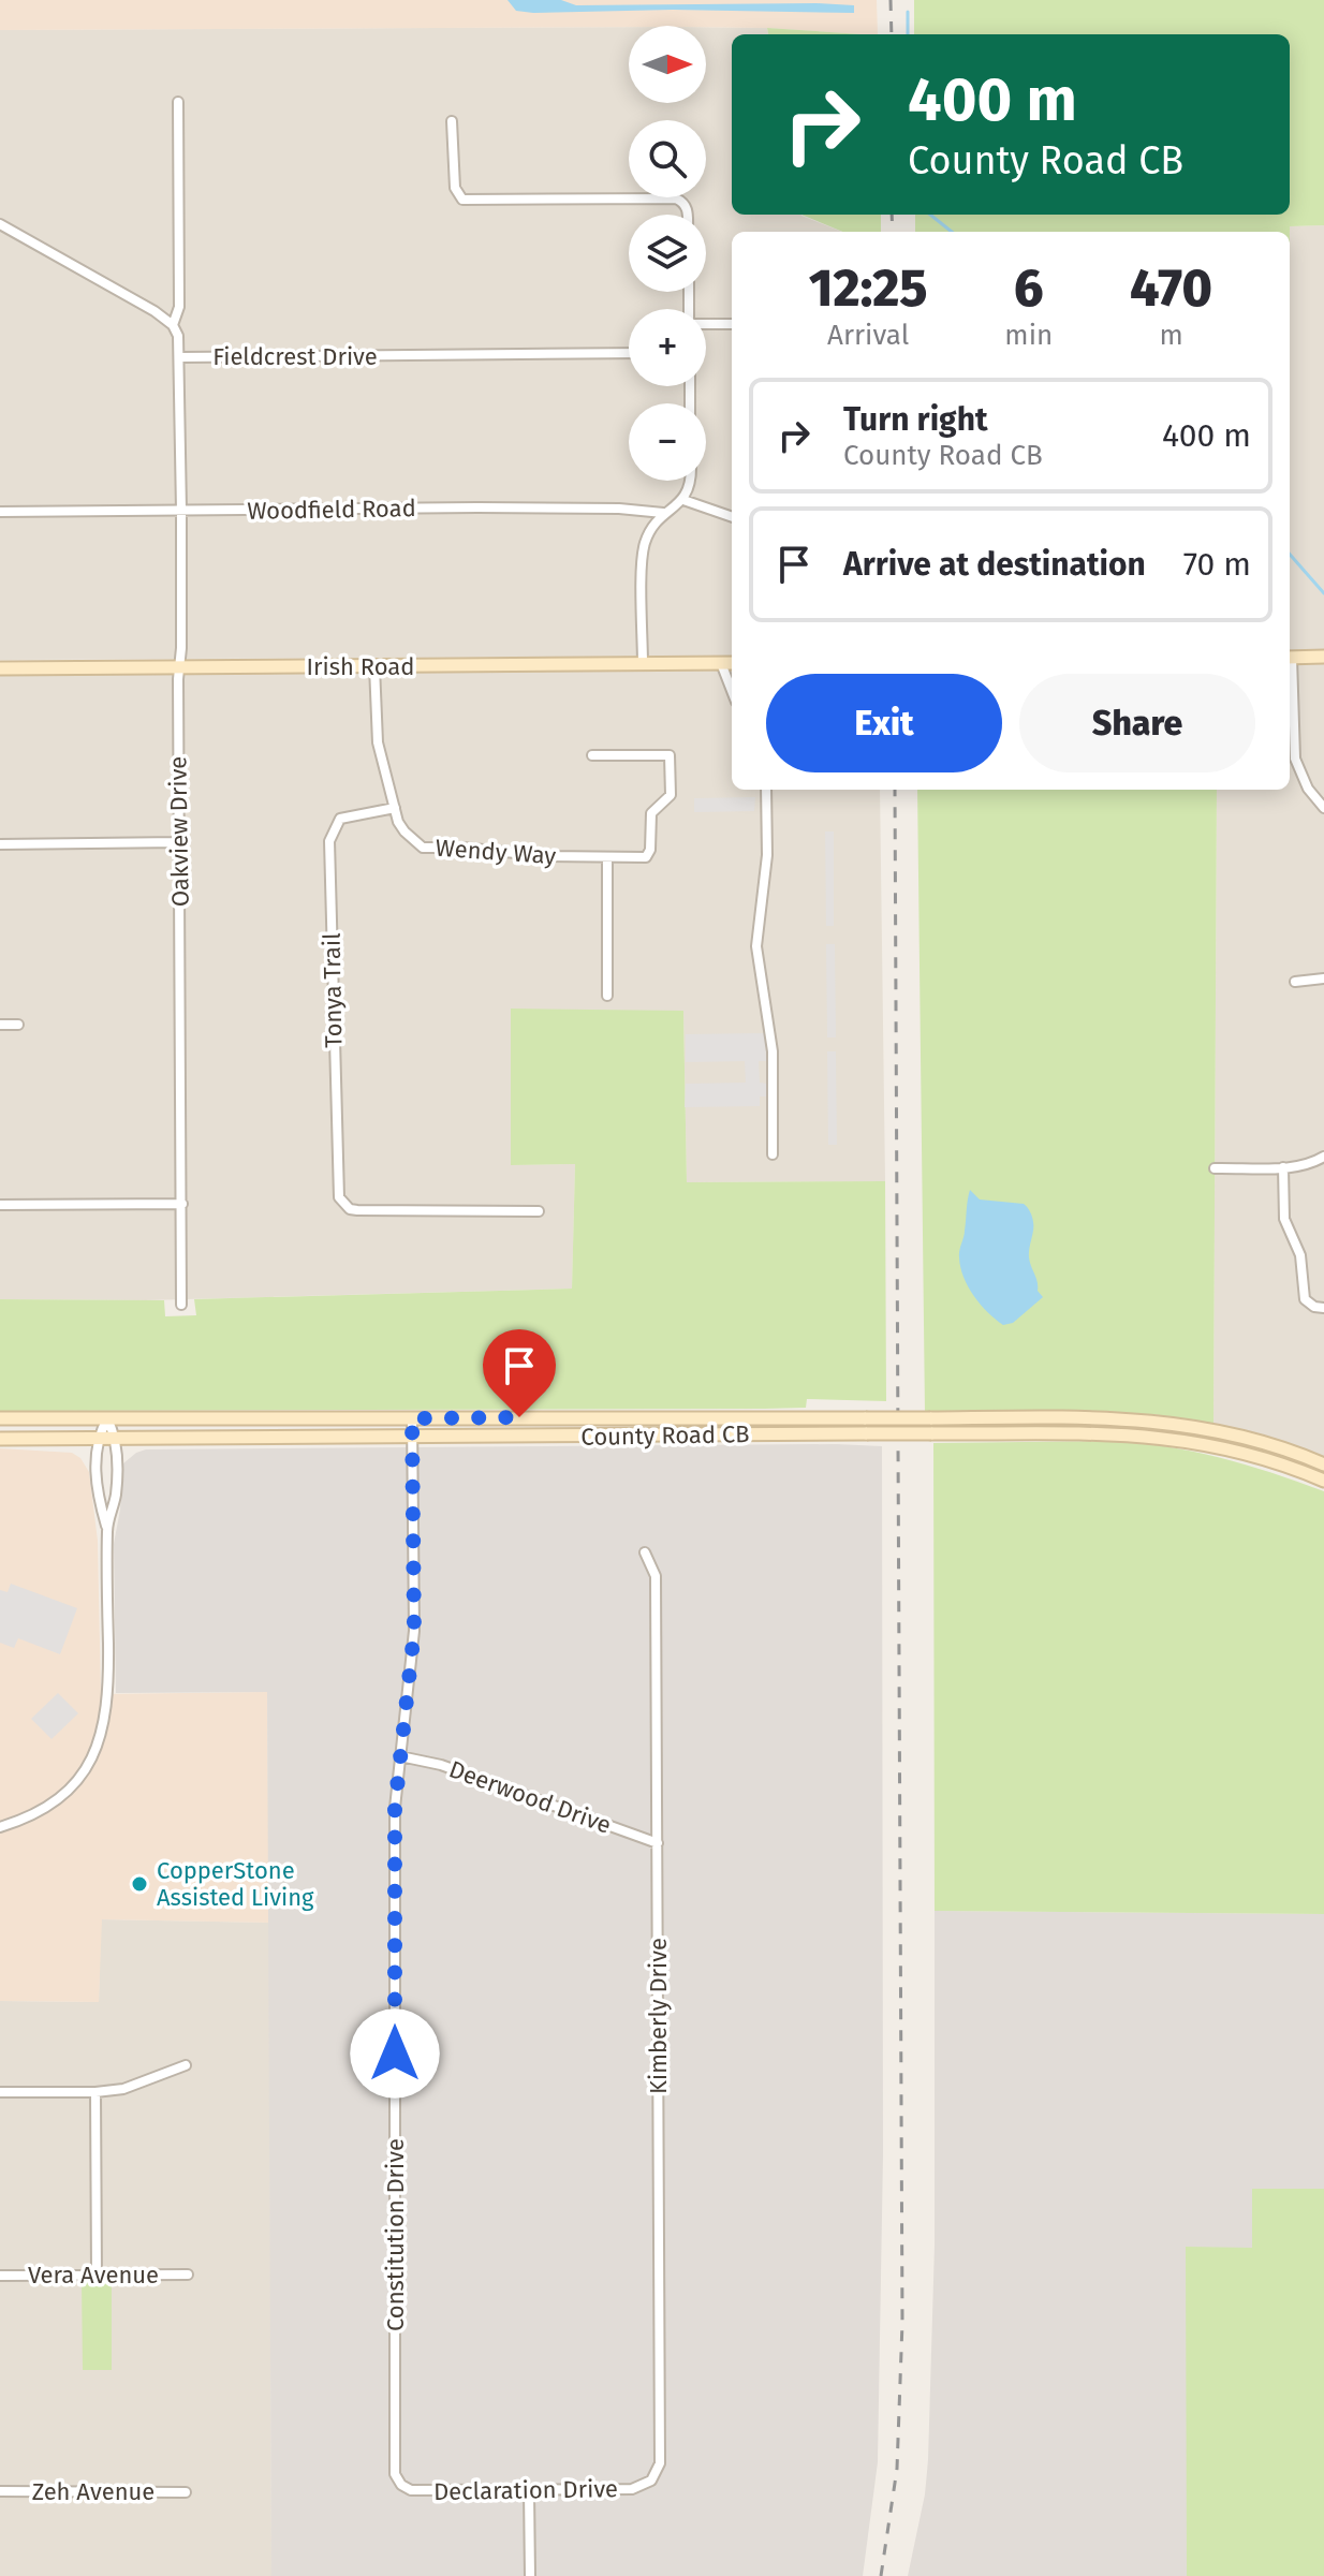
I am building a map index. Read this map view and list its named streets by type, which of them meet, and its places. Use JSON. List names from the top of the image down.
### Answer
{
  "streets": {
    "main road": ["Irish Road", "County Road CB"],
    "street": [
      "Fieldcrest Drive",
      "Woodfield Road",
      "Oakview Drive",
      "Wendy Way",
      "Tonya Trail",
      "Deerwood Drive",
      "Kimberly Drive",
      "Constitution Drive",
      "Vera Avenue",
      "Declaration Drive",
      "Zeh Avenue"
    ]
  },
  "crossings": [
    ["Fieldcrest Drive", "Oakview Drive"],
    ["Woodfield Road", "Oakview Drive"],
    ["Irish Road", "Oakview Drive"],
    ["Irish Road", "Wendy Way"],
    ["Wendy Way", "Tonya Trail"],
    ["County Road CB", "Constitution Drive"],
    ["Deerwood Drive", "Kimberly Drive"],
    ["Deerwood Drive", "Constitution Drive"],
    ["Kimberly Drive", "Declaration Drive"],
    ["Constitution Drive", "Declaration Drive"]
  ],
  "places": ["CopperStone Assisted Living"],
  "north": "right",
  "page": {
    "map_buttons": ["+", "−"],
    "turn": ["400 m", "County Road CB"],
    "eta": [
      "12:25",
      "Arrival",
      "6",
      "min",
      "470",
      "m"
    ],
    "list": [
      {
        "name": "Turn right",
        "note": "County Road CB",
        "value": "400 m"
      },
      {
        "name": "Arrive at destination",
        "value": "70 m"
      }
    ],
    "buttons": ["Exit", "Share"]
  }
}
